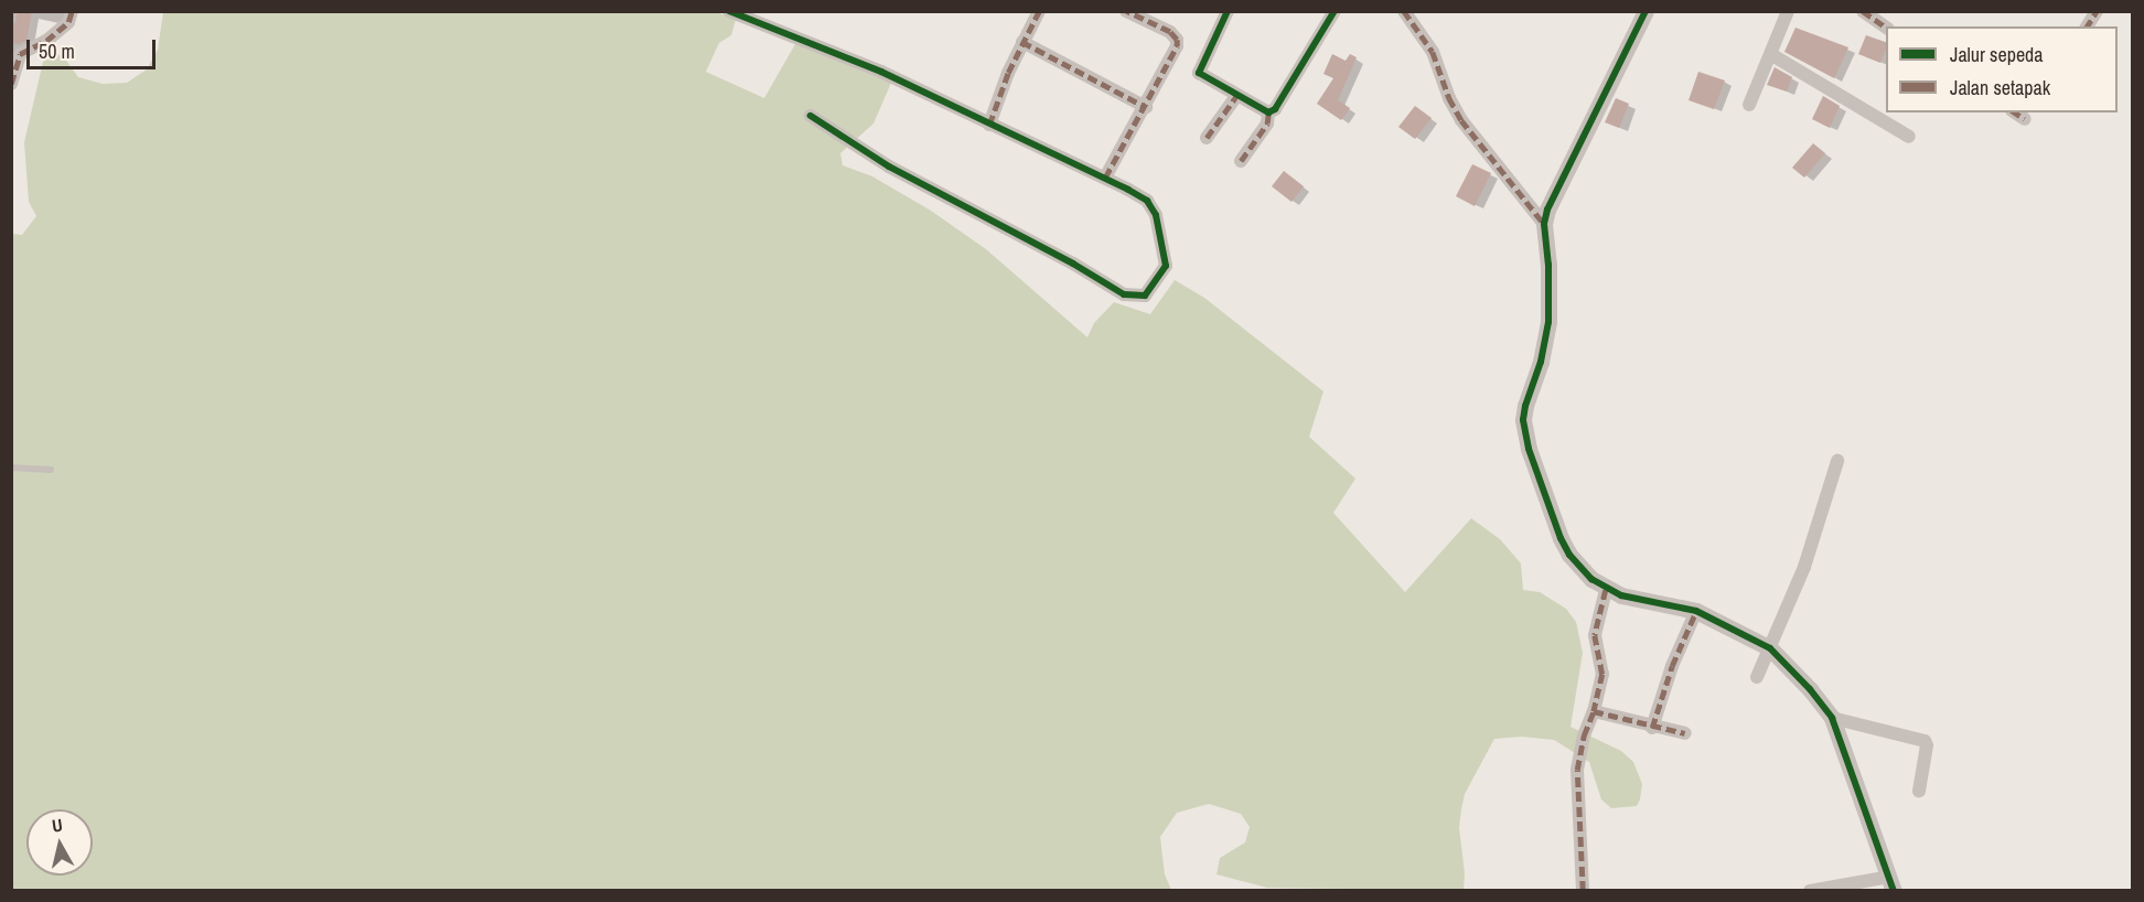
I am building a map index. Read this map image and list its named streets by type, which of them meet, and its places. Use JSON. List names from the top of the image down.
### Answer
{
  "legend": ["Jalur sepeda", "Jalan setapak"],
  "scale_bar": "50 m",
  "north": "top"
}
